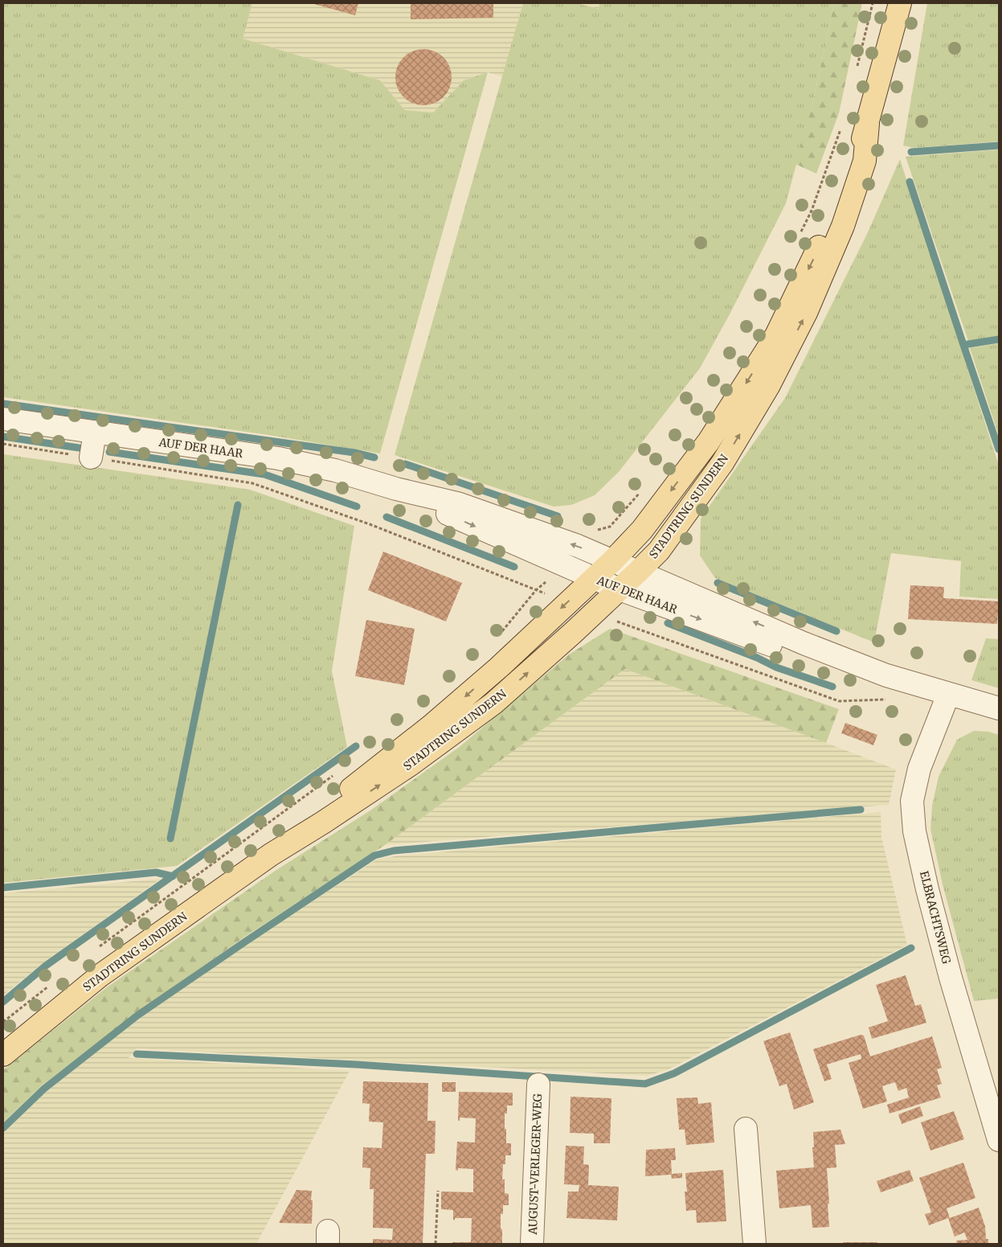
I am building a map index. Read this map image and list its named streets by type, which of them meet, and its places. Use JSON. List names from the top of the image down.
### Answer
{
  "streets": {
    "main road": ["STADTRING SUNDERN"],
    "street": ["AUF DER HAAR", "ELBRACHTSWEG", "AUGUST-VERLEGER-WEG"]
  },
  "crossings": [
    ["AUF DER HAAR", "STADTRING SUNDERN"],
    ["AUF DER HAAR", "ELBRACHTSWEG"]
  ]
}
